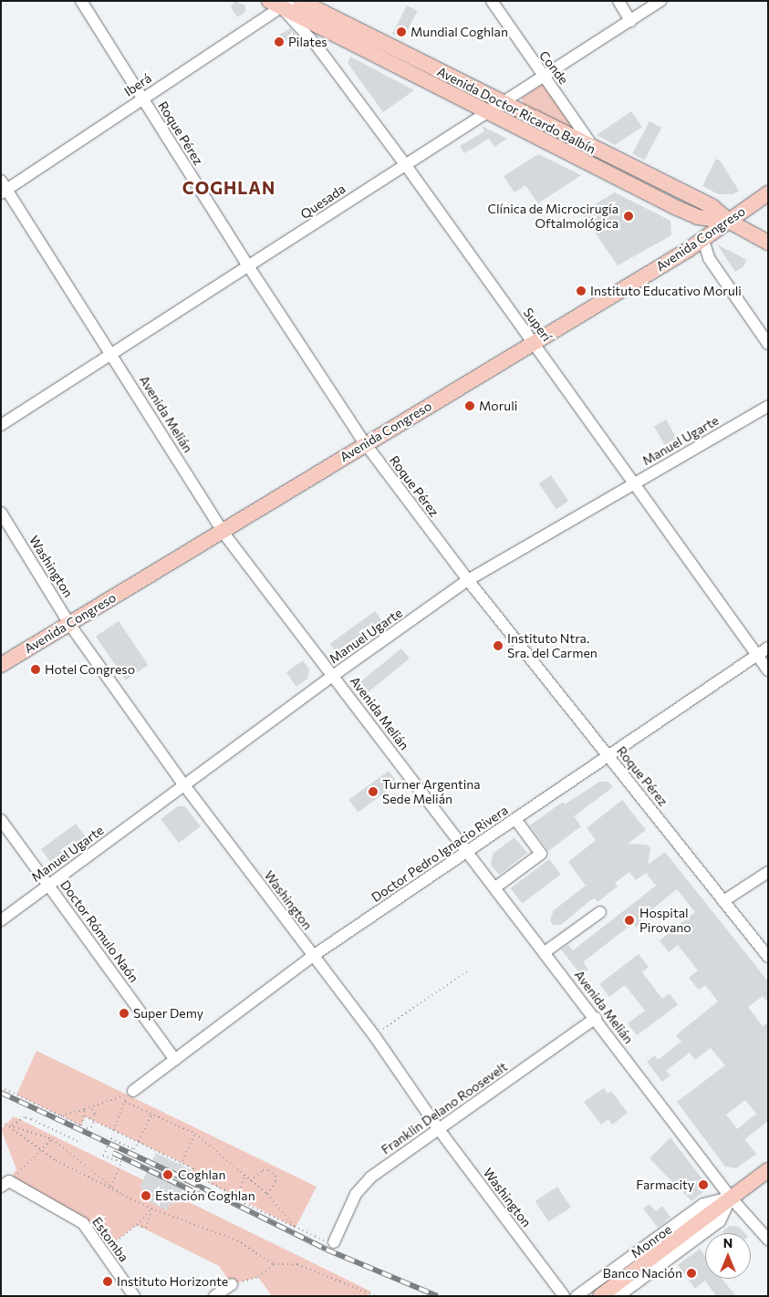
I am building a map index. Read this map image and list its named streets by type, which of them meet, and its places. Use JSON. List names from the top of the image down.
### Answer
{
  "streets": {
    "main road": ["Avenida Doctor Ricardo Balbín", "Avenida Congreso", "Monroe"],
    "street": [
      "Conde",
      "Iberá",
      "Roque Pérez",
      "Quesada",
      "Superí",
      "Avenida Melián",
      "Manuel Ugarte",
      "Washington",
      "Doctor Pedro Ignacio Rivera",
      "Doctor Rómulo Naón",
      "Franklin Delano Roosevelt",
      "Estomba"
    ]
  },
  "crossings": [
    ["Conde", "Avenida Doctor Ricardo Balbín"],
    ["Conde", "Quesada"],
    ["Iberá", "Avenida Doctor Ricardo Balbín"],
    ["Iberá", "Roque Pérez"],
    ["Iberá", "Superí"],
    ["Iberá", "Avenida Melián"],
    ["Avenida Doctor Ricardo Balbín", "Quesada"],
    ["Avenida Doctor Ricardo Balbín", "Avenida Congreso"],
    ["Avenida Doctor Ricardo Balbín", "Superí"],
    ["Roque Pérez", "Quesada"],
    ["Roque Pérez", "Avenida Congreso"],
    ["Roque Pérez", "Manuel Ugarte"],
    ["Roque Pérez", "Doctor Pedro Ignacio Rivera"],
    ["Quesada", "Superí"],
    ["Quesada", "Avenida Melián"],
    ["Avenida Congreso", "Superí"],
    ["Avenida Congreso", "Avenida Melián"],
    ["Avenida Congreso", "Washington"],
    ["Superí", "Manuel Ugarte"],
    ["Superí", "Doctor Pedro Ignacio Rivera"],
    ["Avenida Melián", "Manuel Ugarte"],
    ["Avenida Melián", "Doctor Pedro Ignacio Rivera"],
    ["Avenida Melián", "Franklin Delano Roosevelt"],
    ["Avenida Melián", "Monroe"],
    ["Manuel Ugarte", "Washington"],
    ["Manuel Ugarte", "Doctor Rómulo Naón"],
    ["Washington", "Doctor Pedro Ignacio Rivera"],
    ["Washington", "Franklin Delano Roosevelt"],
    ["Doctor Pedro Ignacio Rivera", "Doctor Rómulo Naón"]
  ],
  "districts": ["COGHLAN"],
  "places": [
    "Mundial Coghlan",
    "Pilates",
    "Clínica de Microcirugía Oftalmológica",
    "Instituto Educativo Moruli",
    "Moruli",
    "Instituto Ntra. Sra. del Carmen",
    "Hotel Congreso",
    "Turner Argentina Sede Melián",
    "Hospital Pirovano",
    "Super Demy",
    "Coghlan",
    "Farmacity",
    "Estación Coghlan",
    "Banco Nación",
    "Instituto Horizonte"
  ],
  "north": "top"
}
